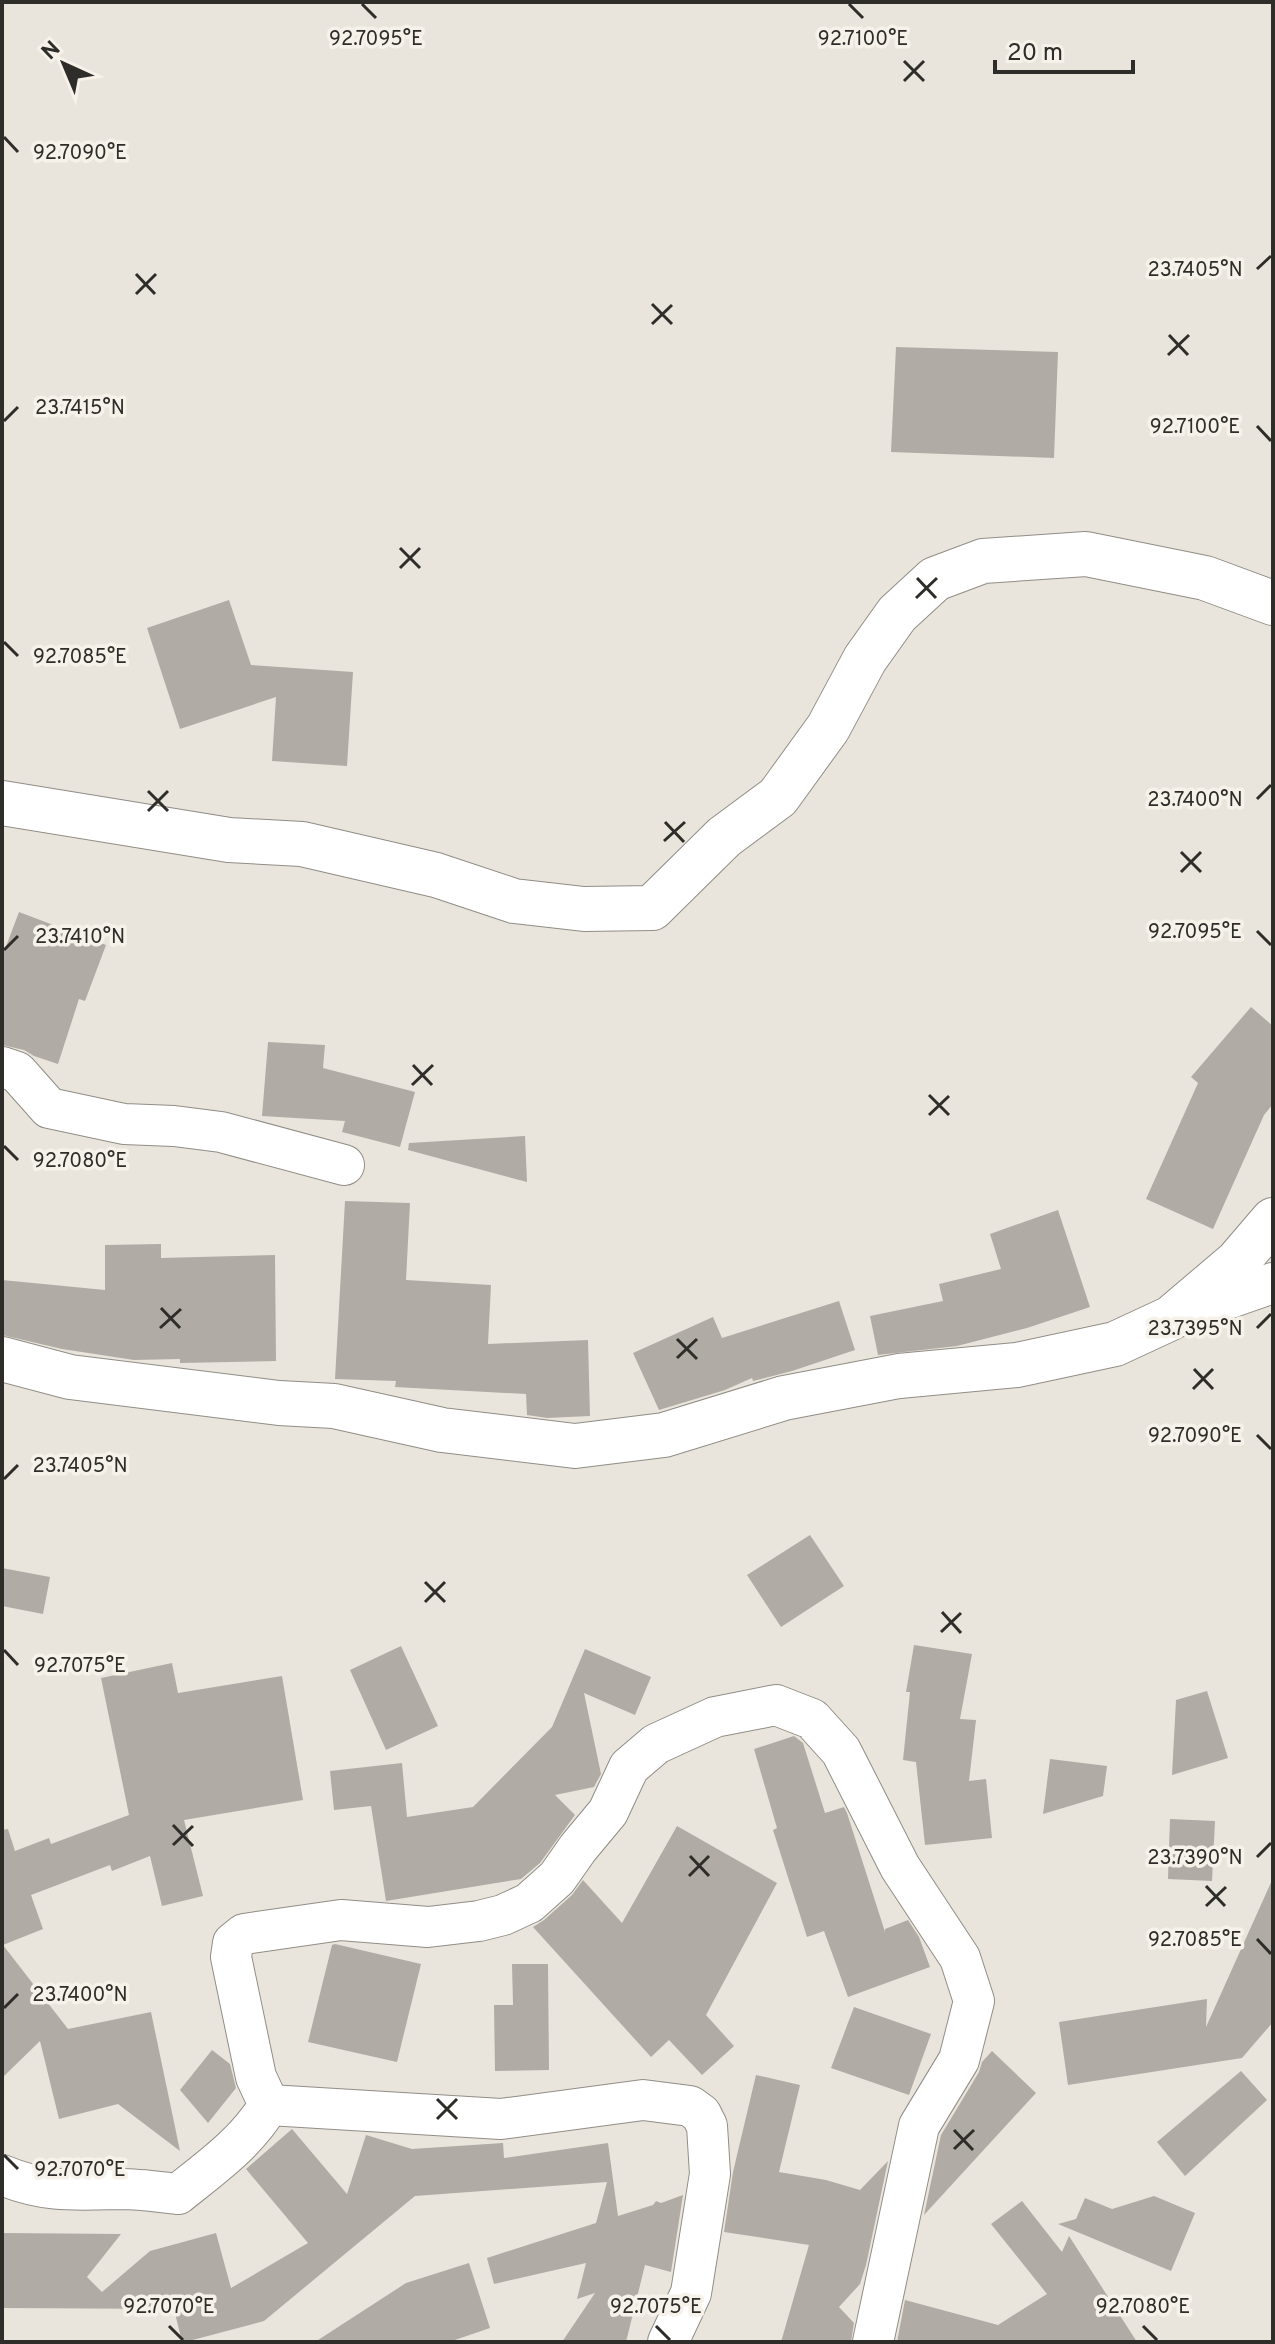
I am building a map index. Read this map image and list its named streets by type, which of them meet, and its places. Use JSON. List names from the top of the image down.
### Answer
{
  "scale_bar": "20 m",
  "north": "top left",
  "coordinates": [
    "92.7100°E",
    "92.7095°E",
    "92.7090°E",
    "23.7405°N",
    "23.7415°N",
    "92.7085°E",
    "23.7400°N",
    "23.7410°N",
    "92.7080°E",
    "23.7395°N",
    "92.7075°E",
    "23.7390°N",
    "92.7070°E"
  ]
}
